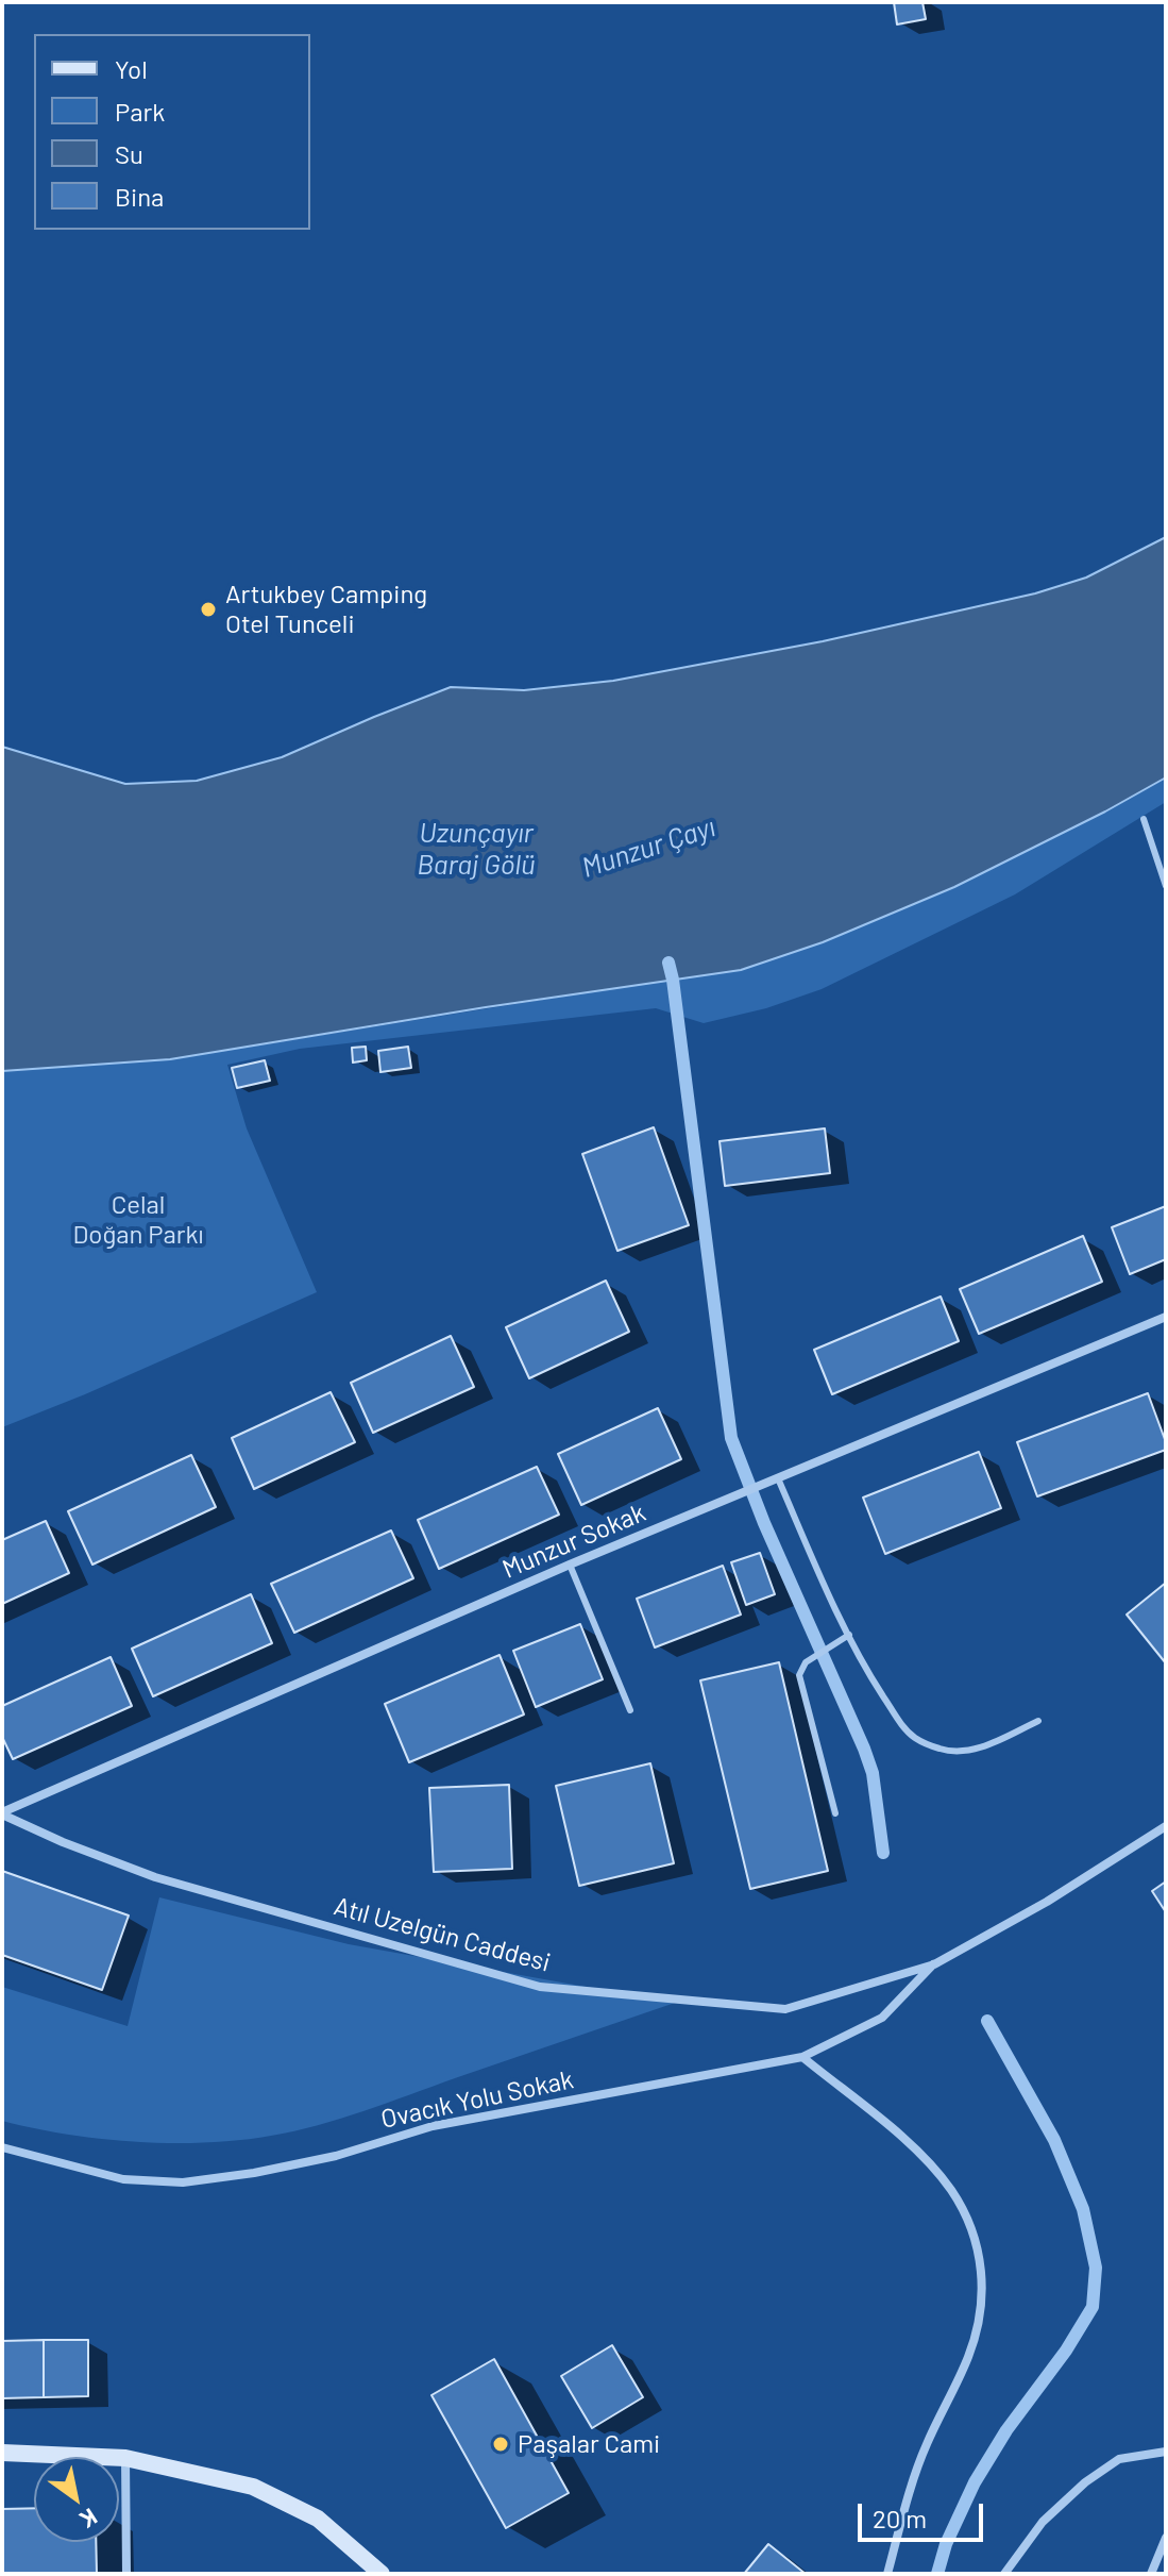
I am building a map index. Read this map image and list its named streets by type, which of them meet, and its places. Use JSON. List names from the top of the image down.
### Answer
{
  "streets": {
    "street": ["Munzur Sokak", "Atıl Uzelgün Caddesi", "Ovacık Yolu Sokak"]
  },
  "crossings": [
    ["Munzur Sokak", "Atıl Uzelgün Caddesi"],
    ["Atıl Uzelgün Caddesi", "Ovacık Yolu Sokak"]
  ],
  "water": ["Uzunçayır Baraj Gölü", "Munzur Çayı"],
  "parks": ["Celal Doğan Parkı"],
  "places": ["Artukbey Camping Otel Tunceli", "Paşalar Cami"],
  "legend": [
    "Yol",
    "Park",
    "Su",
    "Bina"
  ],
  "scale_bar": "20 m",
  "north": "bottom right"
}
